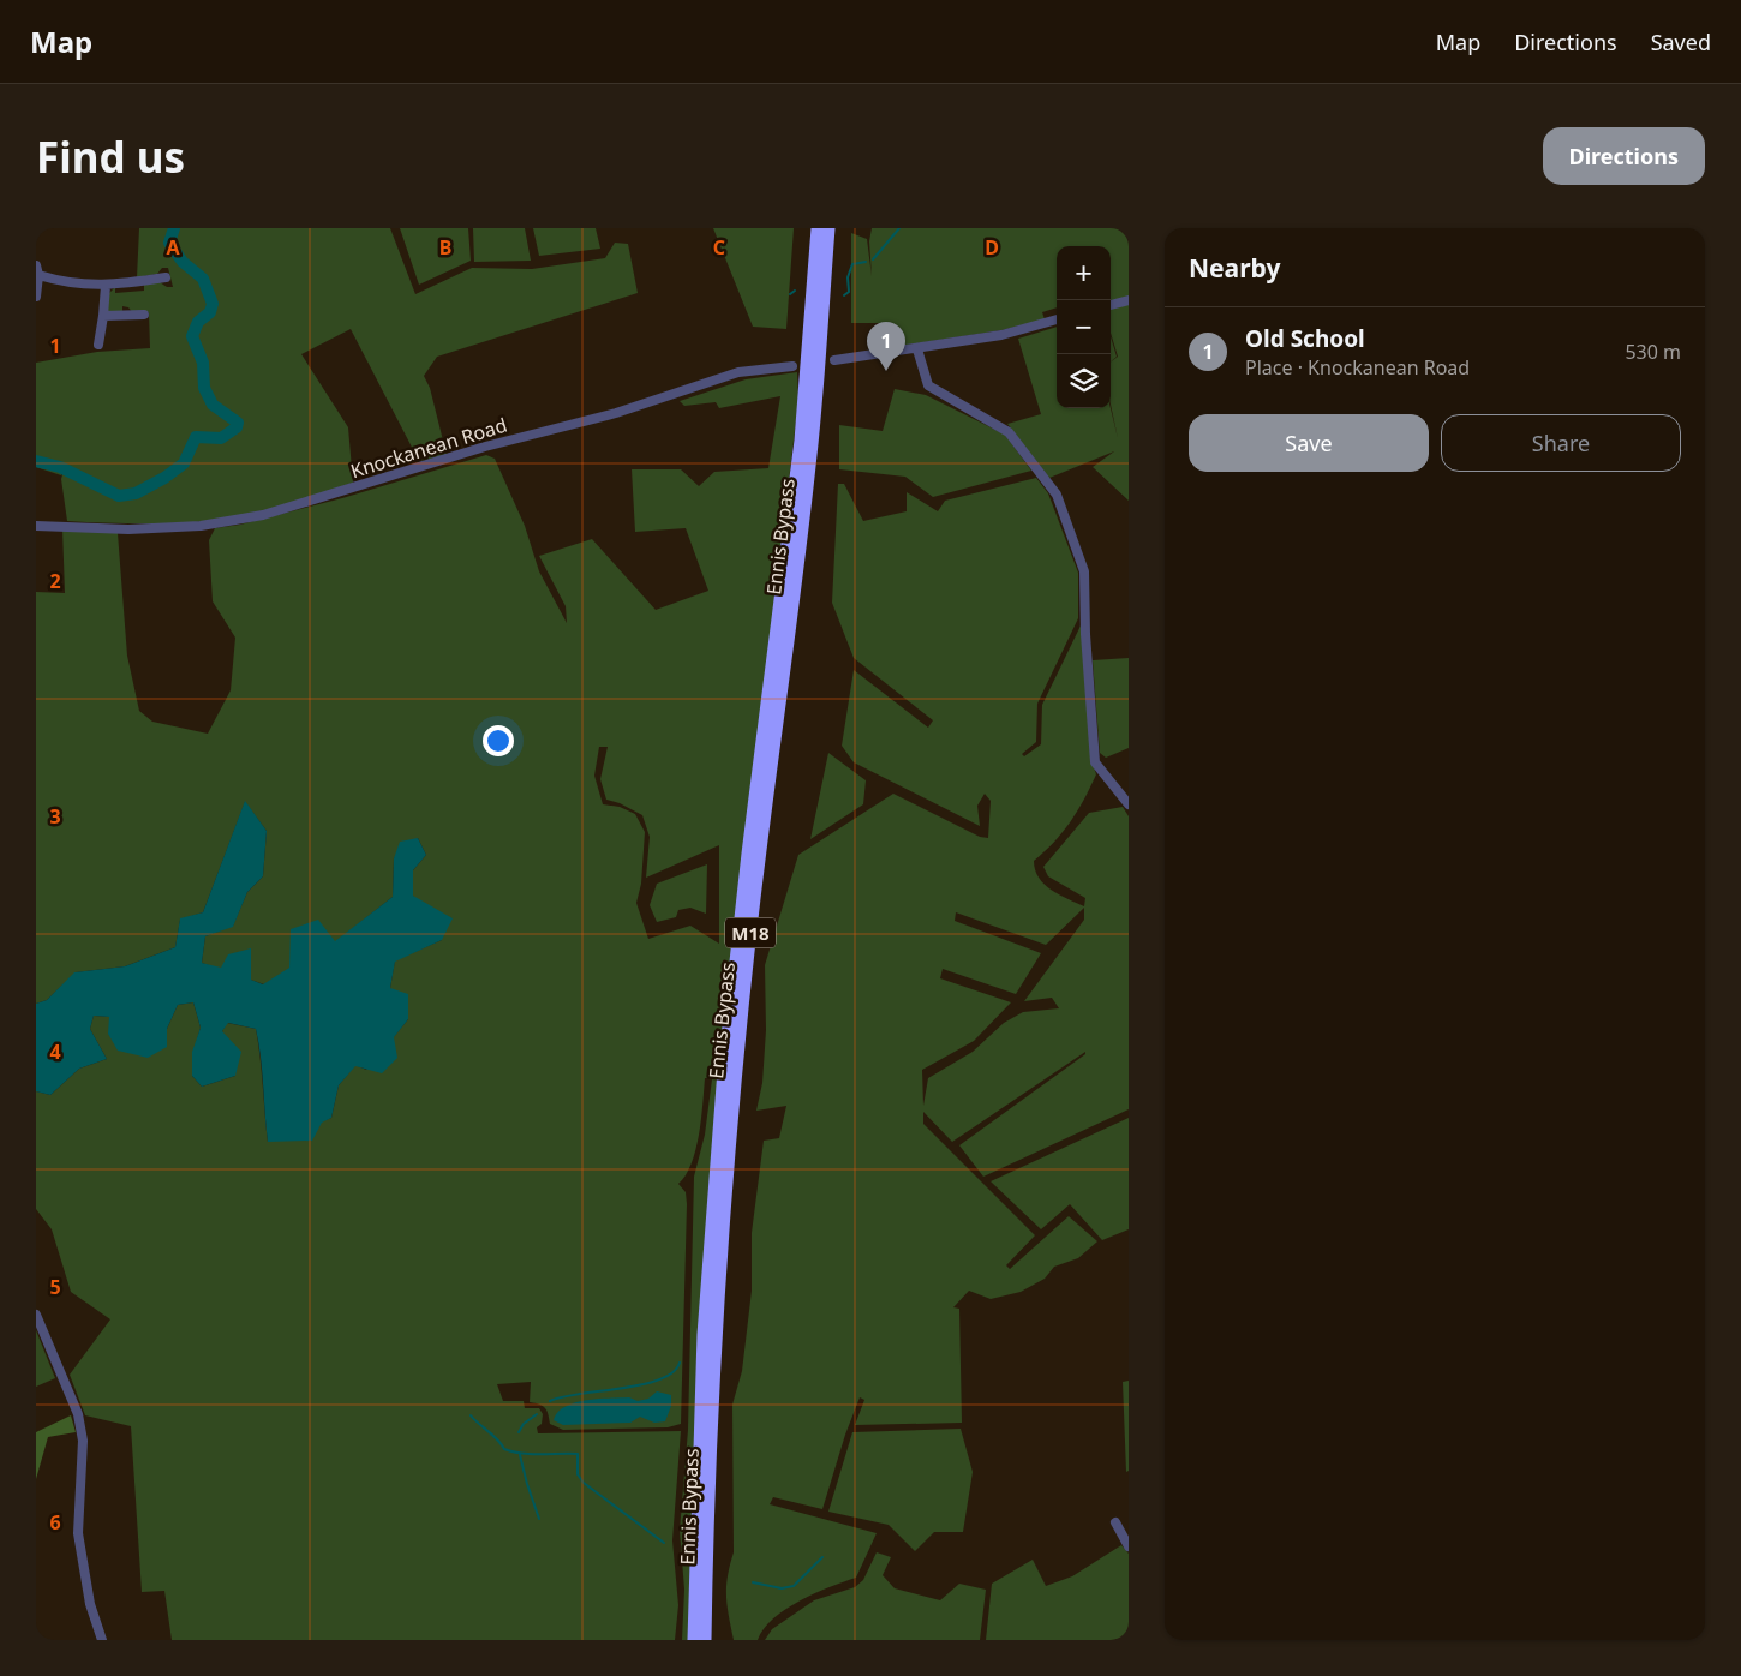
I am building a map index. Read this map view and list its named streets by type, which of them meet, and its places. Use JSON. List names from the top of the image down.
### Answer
{
  "streets": {
    "highway": ["Ennis Bypass", "M18"],
    "street": ["Knockanean Road"]
  },
  "page": {
    "header": "Map",
    "nav": ["Map", "Directions", "Saved"],
    "buttons": [
      "Directions",
      ["Save", "Share"]
    ],
    "title": "Find us",
    "heading": "Nearby",
    "map_buttons": ["+", "−"],
    "list": [
      {
        "mark": "1",
        "name": "Old School",
        "note": "Place · Knockanean Road",
        "value": "530 m"
      }
    ],
    "pins": "1"
  },
  "grid": {
    "columns": [
      "A",
      "B",
      "C",
      "D"
    ],
    "rows": [
      "1",
      "2",
      "3",
      "4",
      "5",
      "6"
    ]
  }
}
